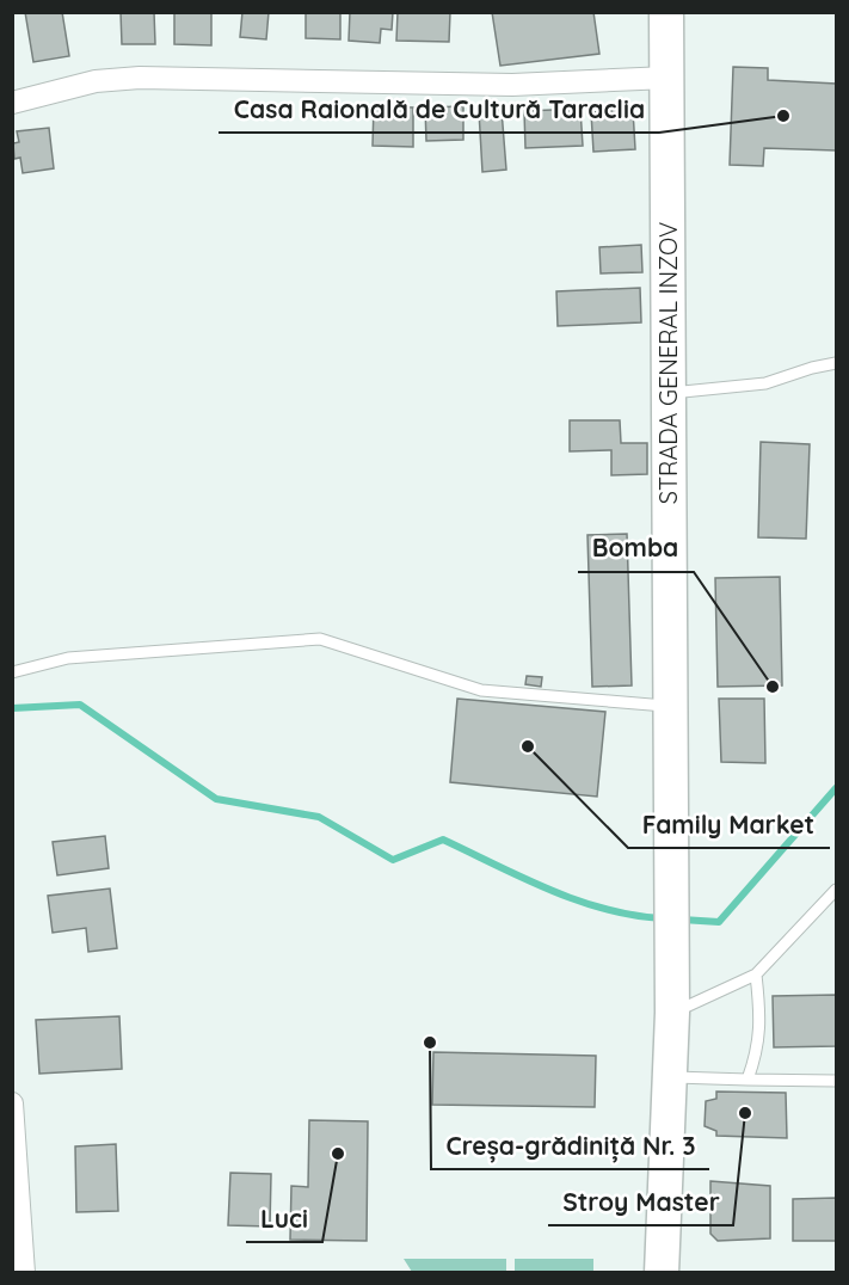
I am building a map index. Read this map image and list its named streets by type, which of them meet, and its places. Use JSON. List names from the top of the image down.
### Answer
{
  "streets": {
    "main road": ["STRADA GENERAL INZOV"]
  },
  "places": [
    "Casa Raională de Cultură Taraclia",
    "Bomba",
    "Family Market",
    "Creșa-grădiniță Nr. 3",
    "Stroy Master",
    "Luci"
  ]
}
